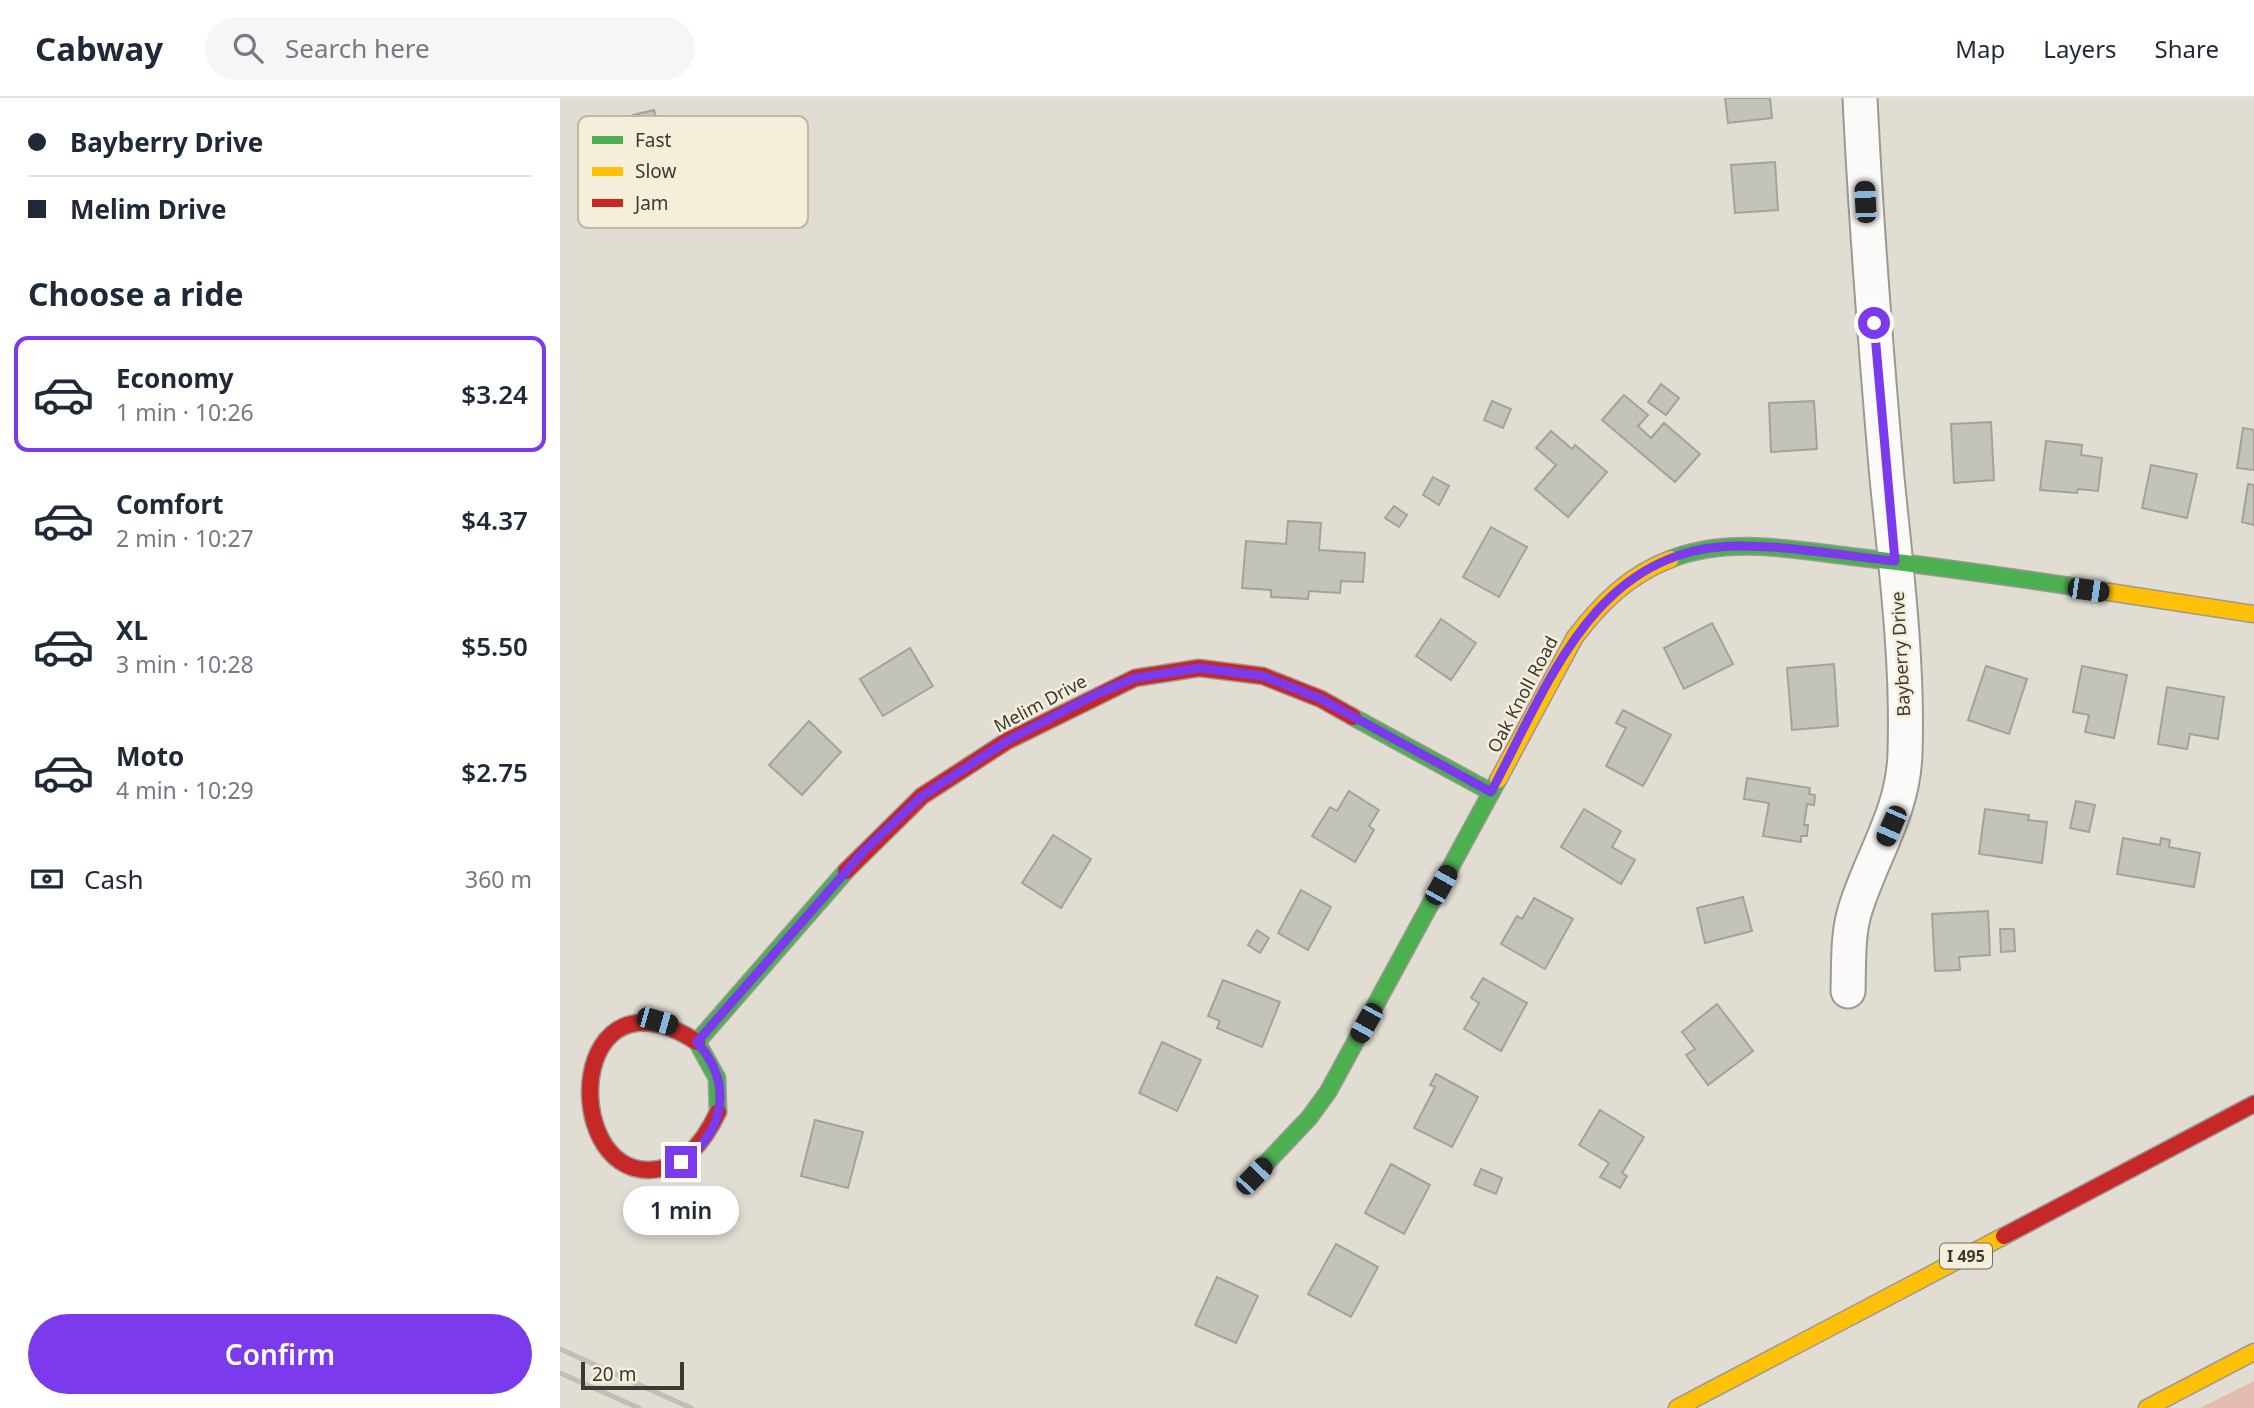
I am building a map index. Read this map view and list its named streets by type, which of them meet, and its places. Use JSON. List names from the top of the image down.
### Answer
{
  "streets": {
    "main road": ["Oak Knoll Road", "Melim Drive", "I 495"],
    "street": ["Bayberry Drive"]
  },
  "crossings": [
    ["Bayberry Drive", "Oak Knoll Road"],
    ["Oak Knoll Road", "Melim Drive"]
  ],
  "legend": ["Fast", "Slow", "Jam"],
  "scale_bar": "20 m",
  "page": {
    "header": "Cabway",
    "search": "Search here",
    "nav": ["Map", "Layers", "Share"],
    "banner": ["Bayberry Drive", "Melim Drive"],
    "heading": "Choose a ride",
    "list": [
      {
        "name": "Economy",
        "note": "1 min · 10:26",
        "value": "$3.24"
      },
      {
        "name": "Comfort",
        "note": "2 min · 10:27",
        "value": "$4.37"
      },
      {
        "name": "XL",
        "note": "3 min · 10:28",
        "value": "$5.50"
      },
      {
        "name": "Moto",
        "note": "4 min · 10:29",
        "value": "$2.75"
      }
    ],
    "pay": ["Cash", "360 m"],
    "bubble": "1 min",
    "buttons": "Confirm",
    "scale": "20 m"
  }
}
